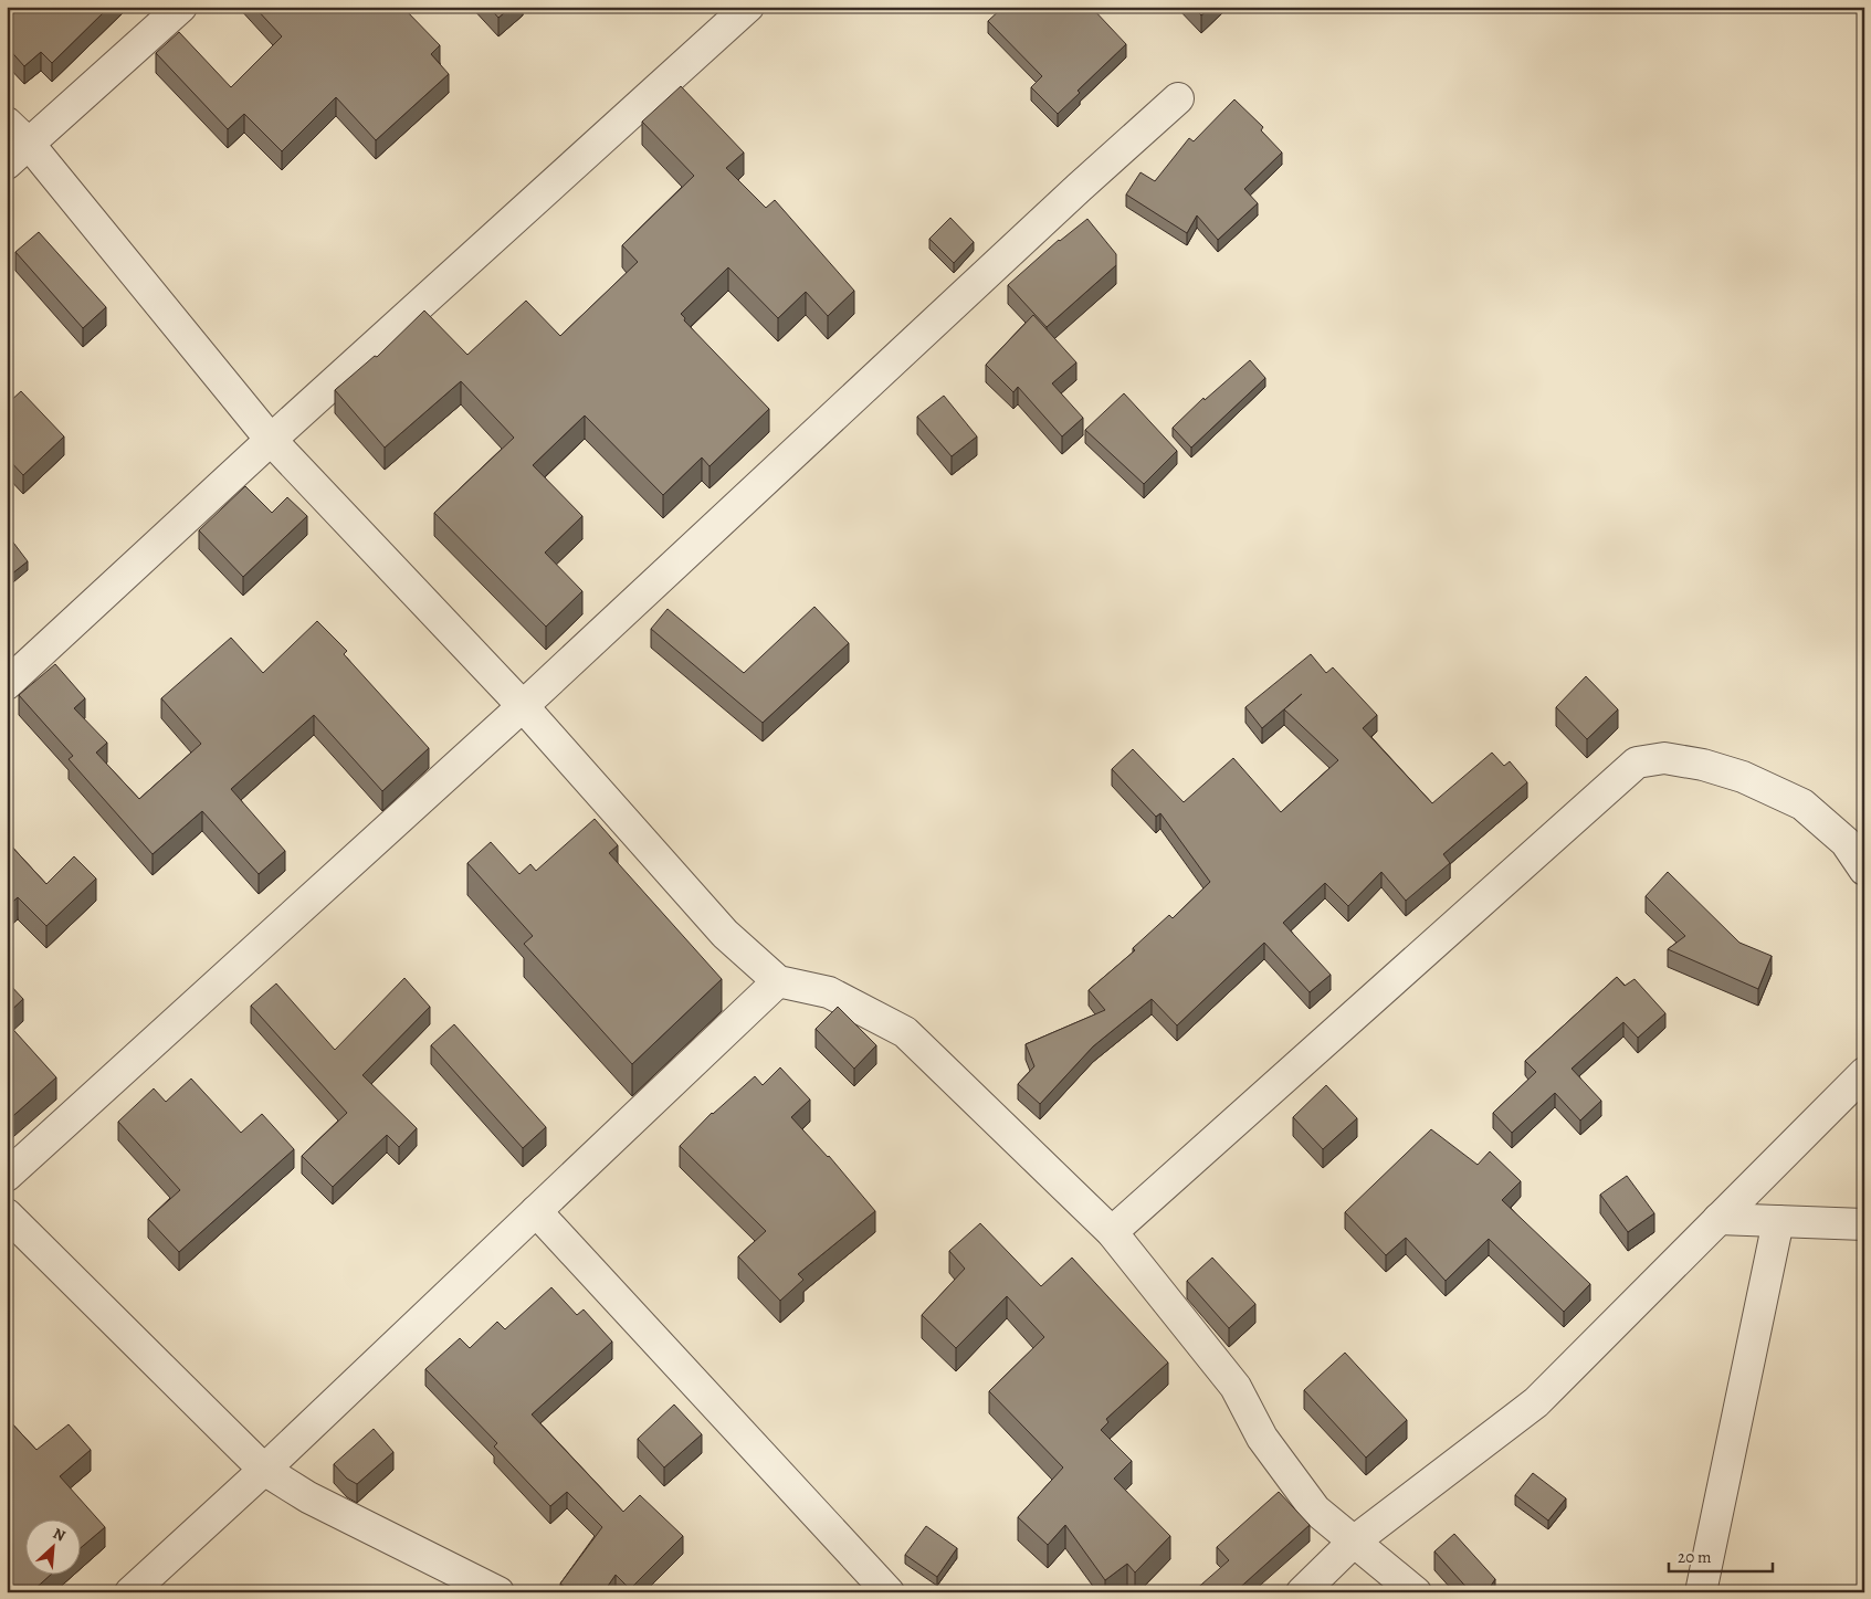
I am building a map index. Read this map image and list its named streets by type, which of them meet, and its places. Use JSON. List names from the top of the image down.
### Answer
{
  "scale_bar": "20 m",
  "north": "top right"
}
